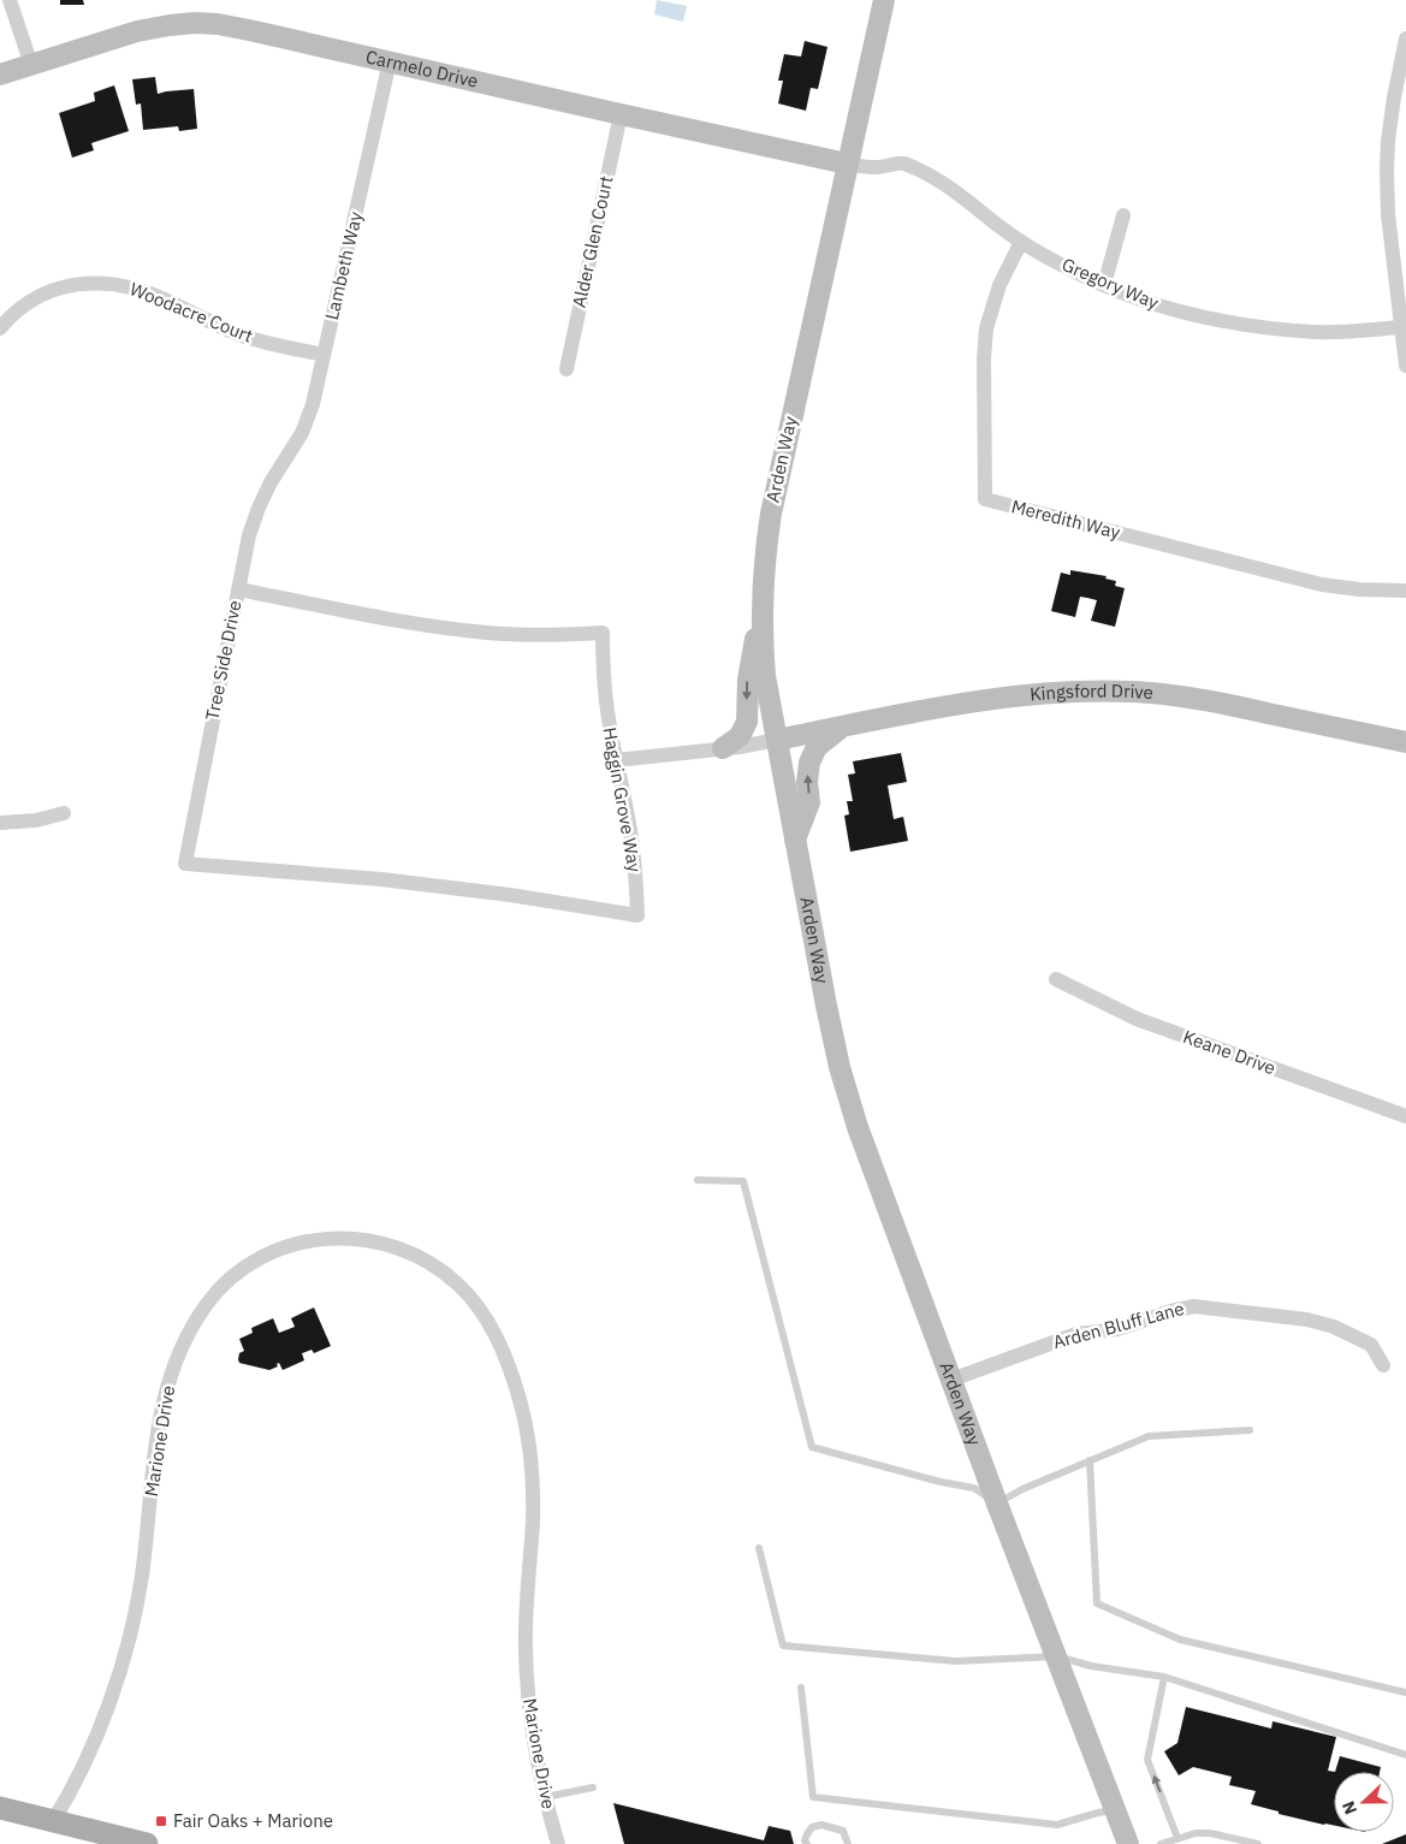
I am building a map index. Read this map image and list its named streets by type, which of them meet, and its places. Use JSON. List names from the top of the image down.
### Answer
{
  "streets": {
    "street": [
      "Carmelo Drive",
      "Alder Glen Court",
      "Lambeth Way",
      "Gregory Way",
      "Woodacre Court",
      "Arden Way",
      "Meredith Way",
      "Tree Side Drive",
      "Kingsford Drive",
      "Haggin Grove Way",
      "Keane Drive",
      "Arden Bluff Lane",
      "Marione Drive"
    ]
  },
  "crossings": [
    ["Carmelo Drive", "Alder Glen Court"],
    ["Carmelo Drive", "Lambeth Way"],
    ["Carmelo Drive", "Gregory Way"],
    ["Carmelo Drive", "Arden Way"],
    ["Lambeth Way", "Woodacre Court"],
    ["Lambeth Way", "Tree Side Drive"],
    ["Gregory Way", "Arden Way"],
    ["Gregory Way", "Meredith Way"],
    ["Arden Way", "Kingsford Drive"],
    ["Arden Way", "Arden Bluff Lane"],
    ["Tree Side Drive", "Haggin Grove Way"]
  ],
  "places": {
    "transit": ["Fair Oaks + Marione"]
  },
  "north": "left"
}
